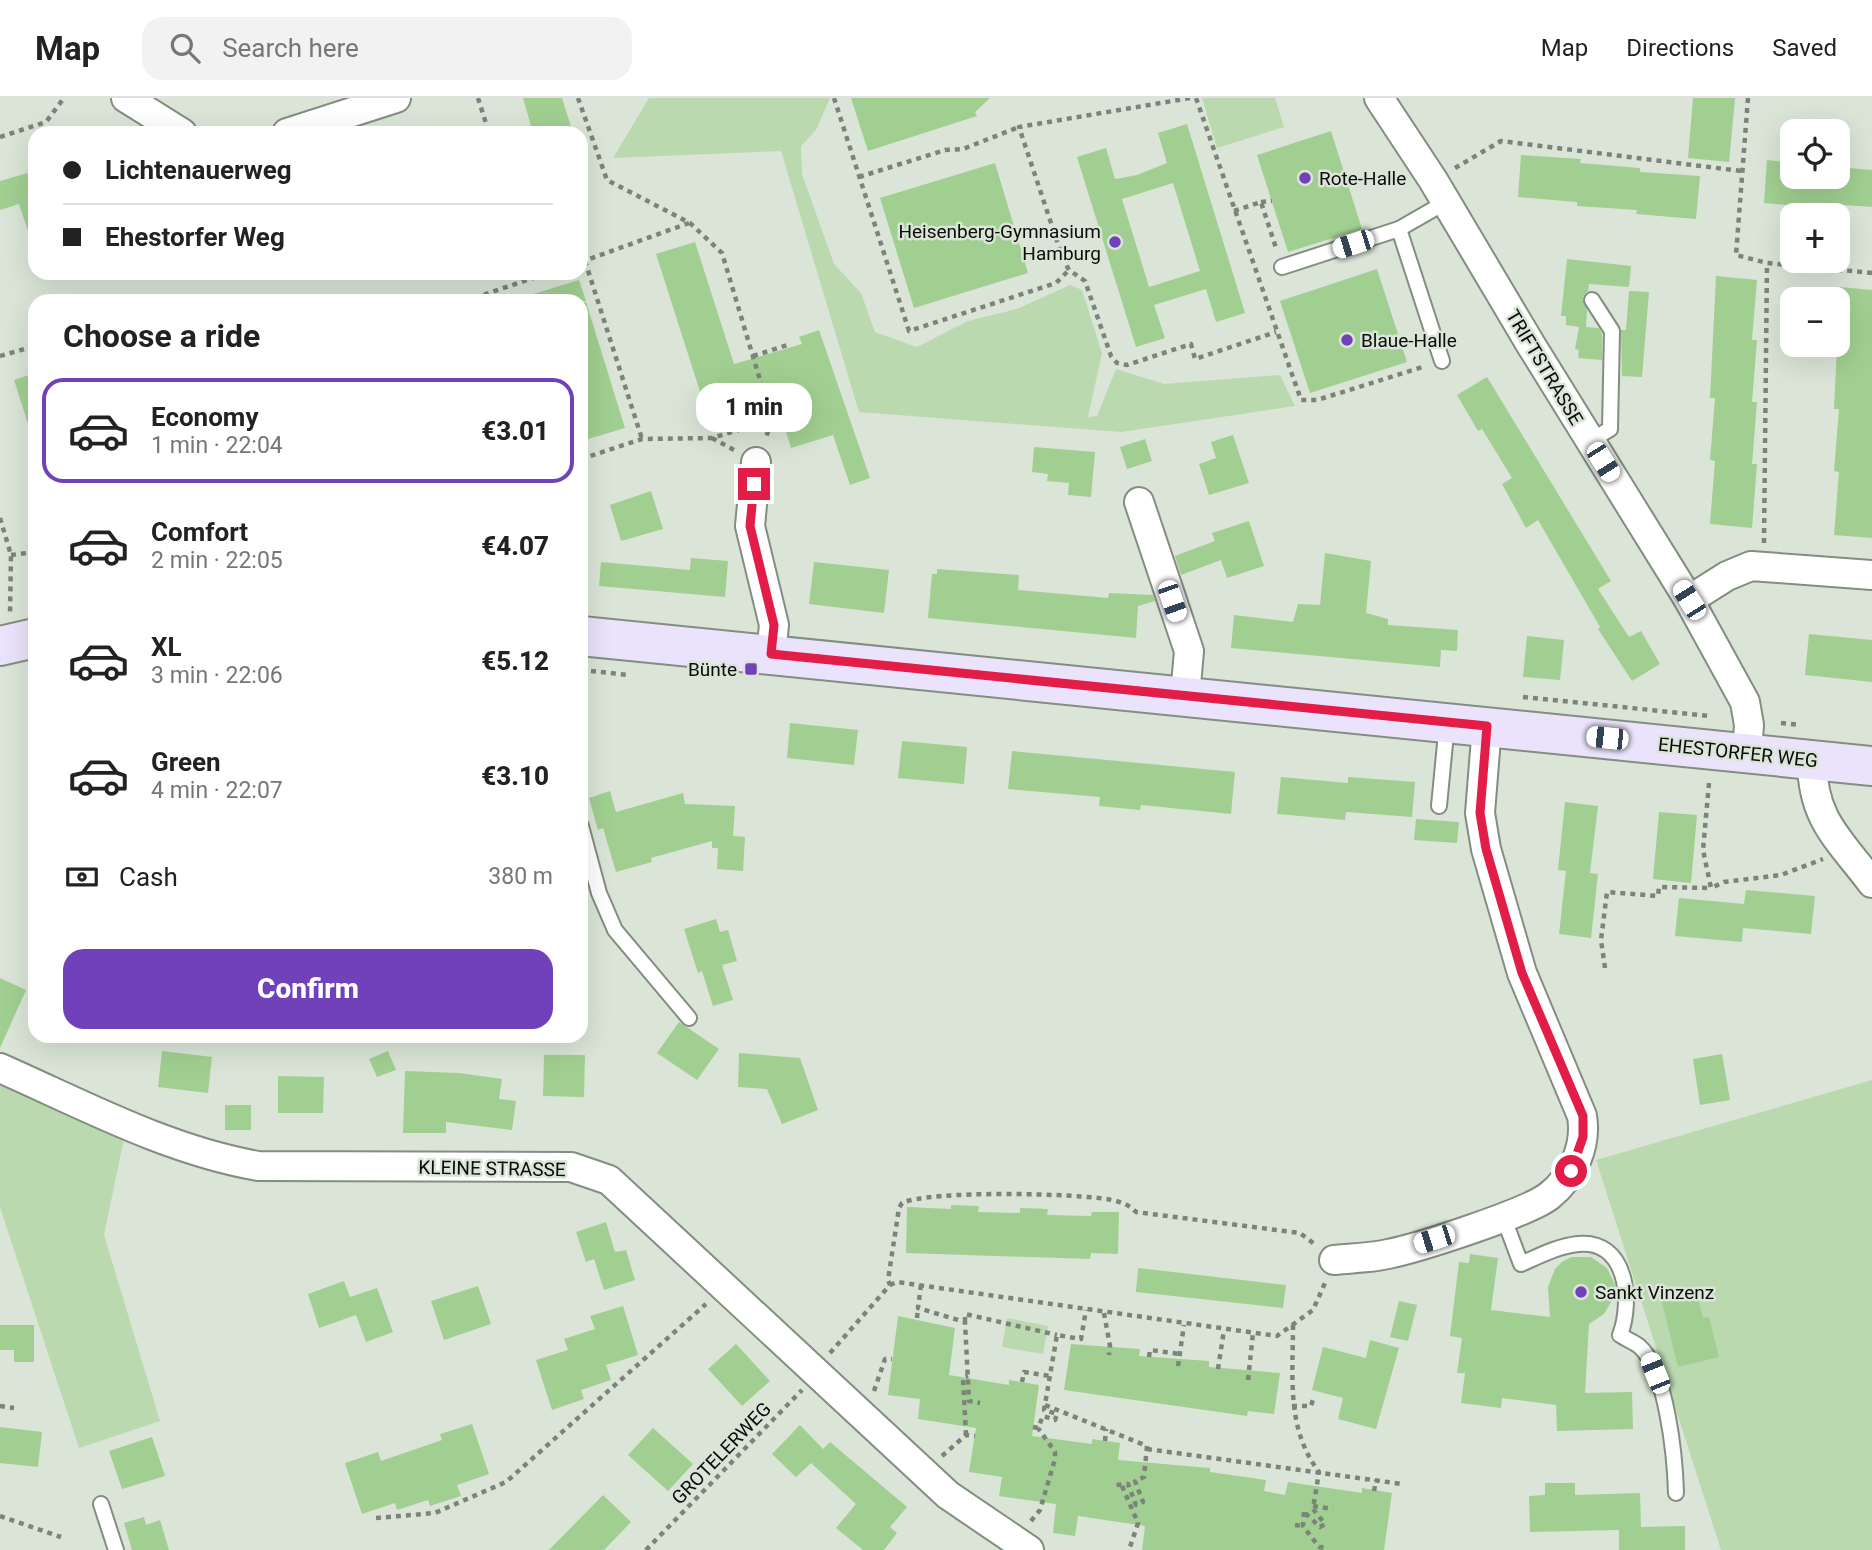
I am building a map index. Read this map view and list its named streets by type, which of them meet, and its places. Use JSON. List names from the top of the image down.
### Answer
{
  "streets": {
    "main road": ["EHESTORFER WEG"],
    "street": ["TRIFTSTRASSE", "KLEINE STRASSE"],
    "path": ["GROTELERWEG"]
  },
  "crossings": [
    ["TRIFTSTRASSE", "EHESTORFER WEG"],
    ["KLEINE STRASSE", "GROTELERWEG"]
  ],
  "places": {
    "other": [
      "Rote-Halle",
      "Heisenberg-Gymnasium Hamburg",
      "Blaue-Halle",
      "Sankt Vinzenz"
    ],
    "transit": ["Bünte"]
  },
  "page": {
    "header": "Map",
    "search": "Search here",
    "nav": ["Map", "Directions", "Saved"],
    "map_buttons": ["+", "−"],
    "banner": ["Lichtenauerweg", "Ehestorfer Weg"],
    "heading": "Choose a ride",
    "list": [
      {
        "name": "Economy",
        "note": "1 min · 22:04",
        "value": "€3.01"
      },
      {
        "name": "Comfort",
        "note": "2 min · 22:05",
        "value": "€4.07"
      },
      {
        "name": "XL",
        "note": "3 min · 22:06",
        "value": "€5.12"
      },
      {
        "name": "Green",
        "note": "4 min · 22:07",
        "value": "€3.10"
      }
    ],
    "bubble": "1 min",
    "pay": ["Cash", "380 m"],
    "buttons": "Confirm"
  }
}
